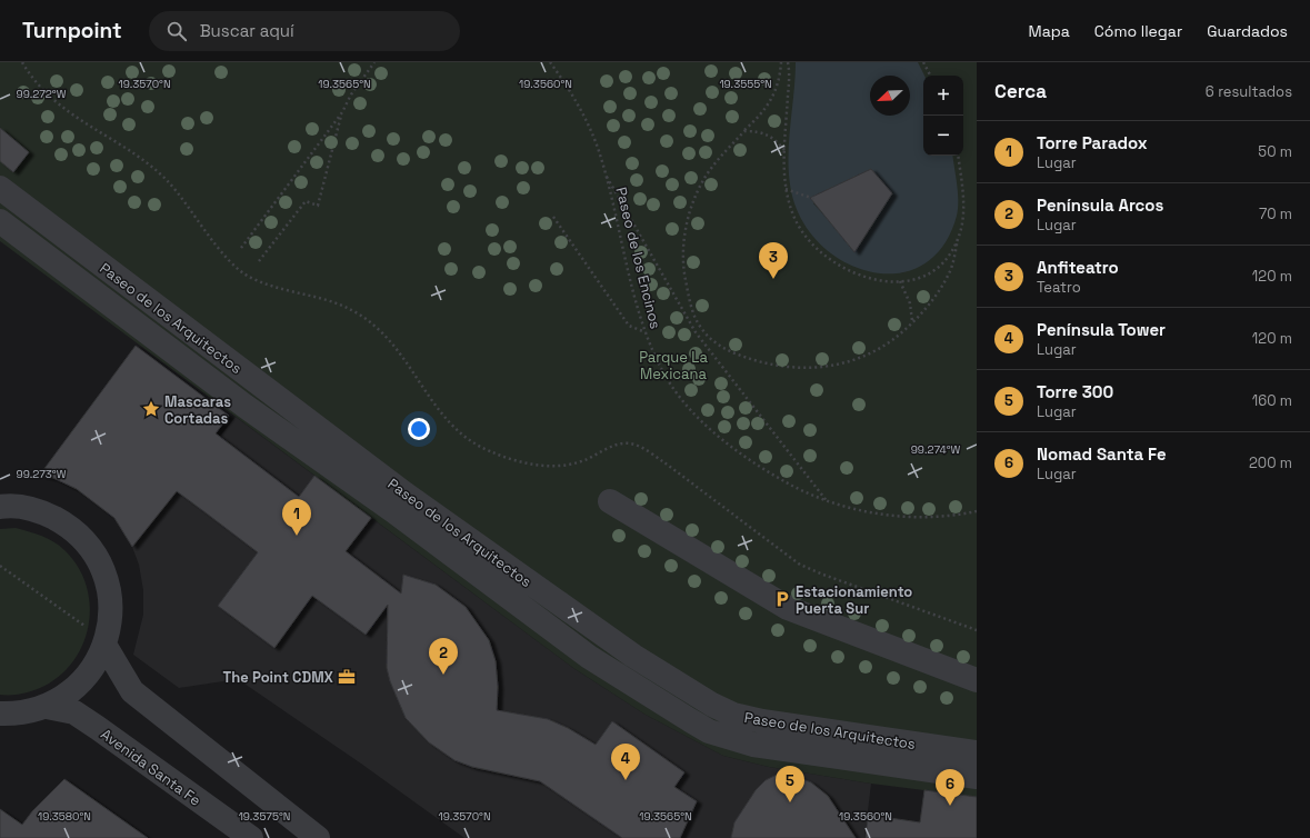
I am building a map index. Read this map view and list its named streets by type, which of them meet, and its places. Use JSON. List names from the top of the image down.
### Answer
{
  "streets": {
    "street": ["Paseo de los Arquitectos", "Avenida Santa Fe"],
    "path": ["Paseo de los Encinos"]
  },
  "parks": ["Parque La Mexicana"],
  "places": {
    "place": ["Mascaras Cortadas"],
    "parking": ["Estacionamiento Puerta Sur"],
    "office": ["The Point CDMX"]
  },
  "north": "bottom left",
  "page": {
    "header": "Turnpoint",
    "search": "Buscar aquí",
    "nav": ["Mapa", "Cómo llegar", "Guardados"],
    "heading": ["Cerca", "6 resultados"],
    "map_buttons": ["+", "−"],
    "list": [
      {
        "mark": "1",
        "name": "Torre Paradox",
        "note": "Lugar",
        "value": "50 m"
      },
      {
        "mark": "2",
        "name": "Península Arcos",
        "note": "Lugar",
        "value": "70 m"
      },
      {
        "mark": "3",
        "name": "Anfiteatro",
        "note": "Teatro",
        "value": "120 m"
      },
      {
        "mark": "4",
        "name": "Península Tower",
        "note": "Lugar",
        "value": "120 m"
      },
      {
        "mark": "5",
        "name": "Torre 300",
        "note": "Lugar",
        "value": "160 m"
      },
      {
        "mark": "6",
        "name": "Nomad Santa Fe",
        "note": "Lugar",
        "value": "200 m"
      }
    ],
    "pins": [
      "3",
      "1",
      "2",
      "4",
      "5",
      "6"
    ]
  },
  "coordinates": [
    "19.3570°N",
    "19.3565°N",
    "19.3560°N",
    "19.3555°N",
    "99.272°W",
    "99.274°W",
    "99.273°W",
    "19.3580°N",
    "19.3575°N"
  ]
}
